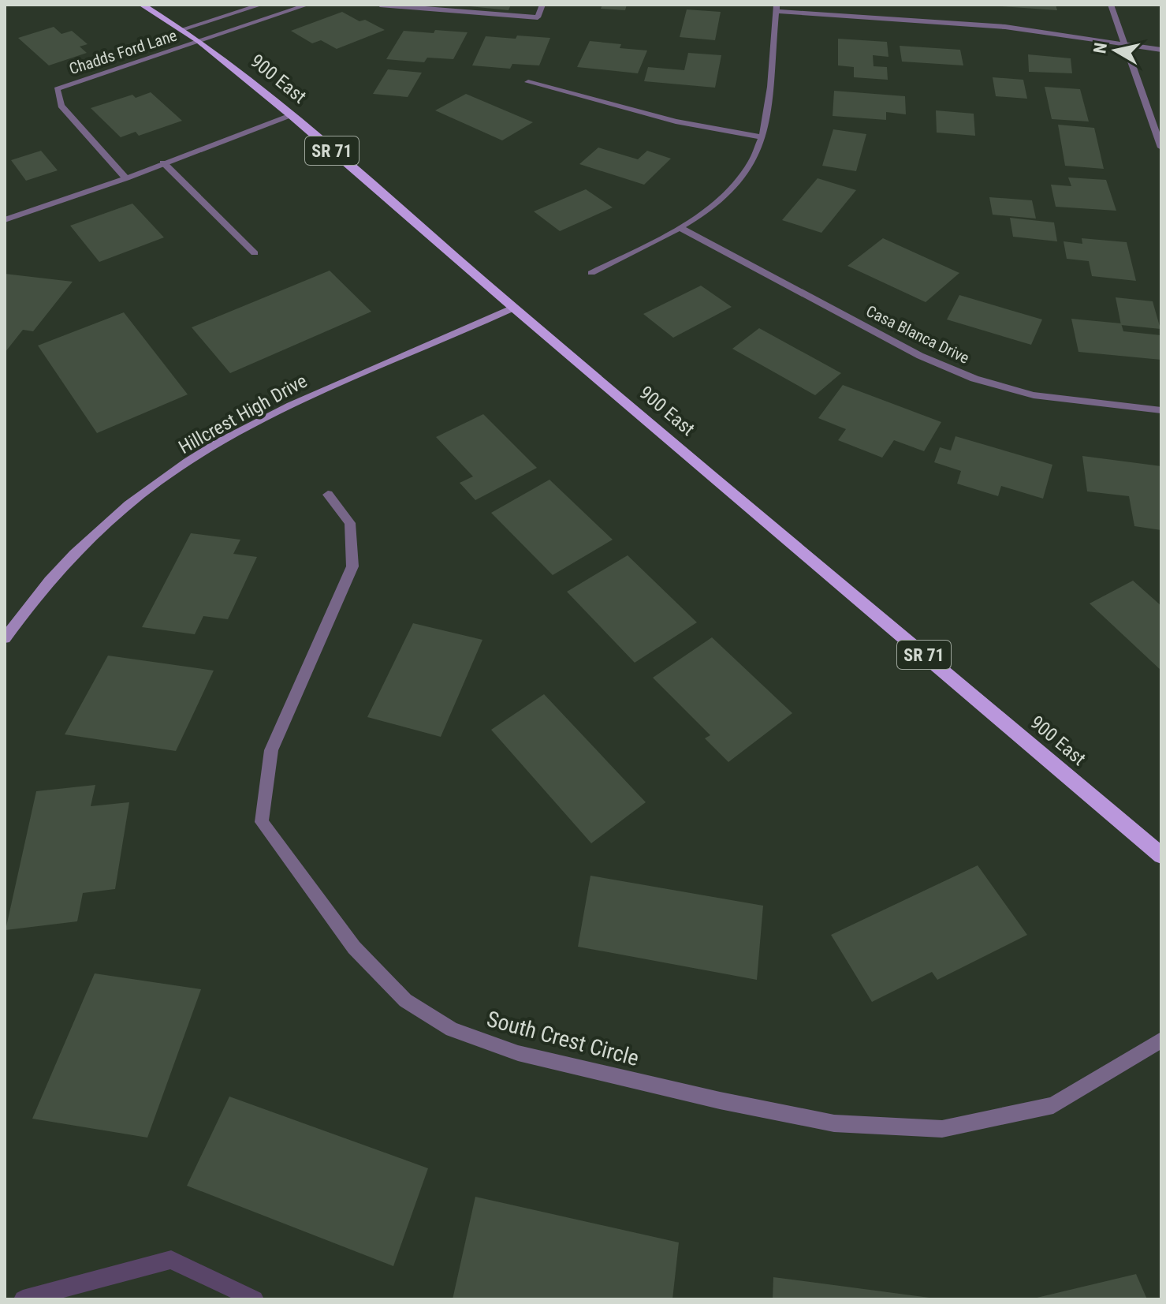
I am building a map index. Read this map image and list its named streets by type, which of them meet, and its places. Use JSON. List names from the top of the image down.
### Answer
{
  "streets": {
    "main road": ["900 East", "SR 71"],
    "street": [
      "Chadds Ford Lane",
      "Casa Blanca Drive",
      "Hillcrest High Drive",
      "South Crest Circle"
    ]
  },
  "crossings": [
    ["Chadds Ford Lane", "900 East"],
    ["900 East", "Hillcrest High Drive"]
  ],
  "north": "left"
}
